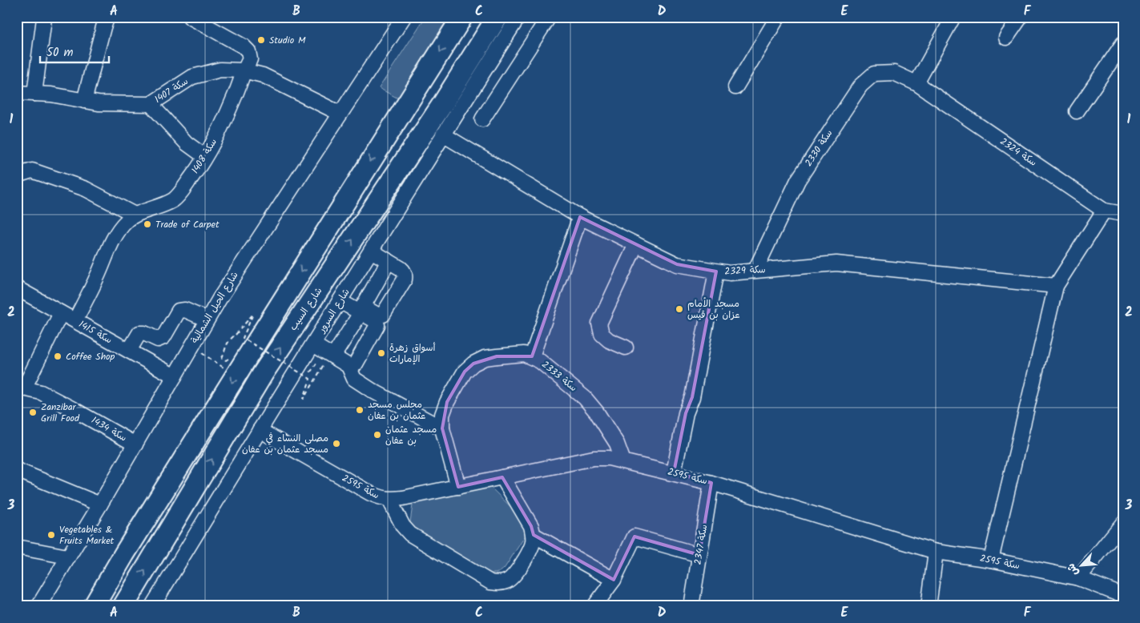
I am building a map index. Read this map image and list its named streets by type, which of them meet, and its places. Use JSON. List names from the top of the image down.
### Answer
{
  "streets": {
    "highway": ["شارع السيب"],
    "street": [
      "سكة 1407",
      "سكة 2330",
      "سكة 2324",
      "سكة 1408",
      "سكة 2329",
      "شارع الحيل الشمالية",
      "شارع السرور",
      "سكة 1415",
      "سكة 2333",
      "سكة 1434",
      "سكة 2595",
      "سكة 2347"
    ]
  },
  "crossings": [
    ["سكة 1407", "سكة 1408"],
    ["سكة 1407", "شارع الحيل الشمالية"],
    ["سكة 2330", "سكة 2324"],
    ["سكة 2330", "سكة 2329"],
    ["سكة 1408", "سكة 1415"],
    ["سكة 2329", "شارع السرور"],
    ["شارع الحيل الشمالية", "سكة 1415"],
    ["شارع الحيل الشمالية", "سكة 1434"],
    ["شارع السرور", "سكة 2595"],
    ["سكة 2333", "سكة 2595"],
    ["سكة 2595", "سكة 2347"]
  ],
  "places": [
    "Studio M",
    "Trade of Carpet",
    "مسجد الأمام عزان بن قيس",
    "أسواق زهرة الإمارات",
    "Coffee Shop",
    "مجلس مسجد عثمان بن عفان",
    "Zanzibar Grill Food",
    "مسجد عثمان بن عفان",
    "مصلى النساء في مسجد عثمان بن عفان",
    "Vegetables & Fruits Market"
  ],
  "scale_bar": "50 m",
  "north": "bottom left",
  "grid": {
    "columns": [
      "A",
      "B",
      "C",
      "D",
      "E",
      "F"
    ],
    "rows": ["1", "2", "3"]
  }
}
